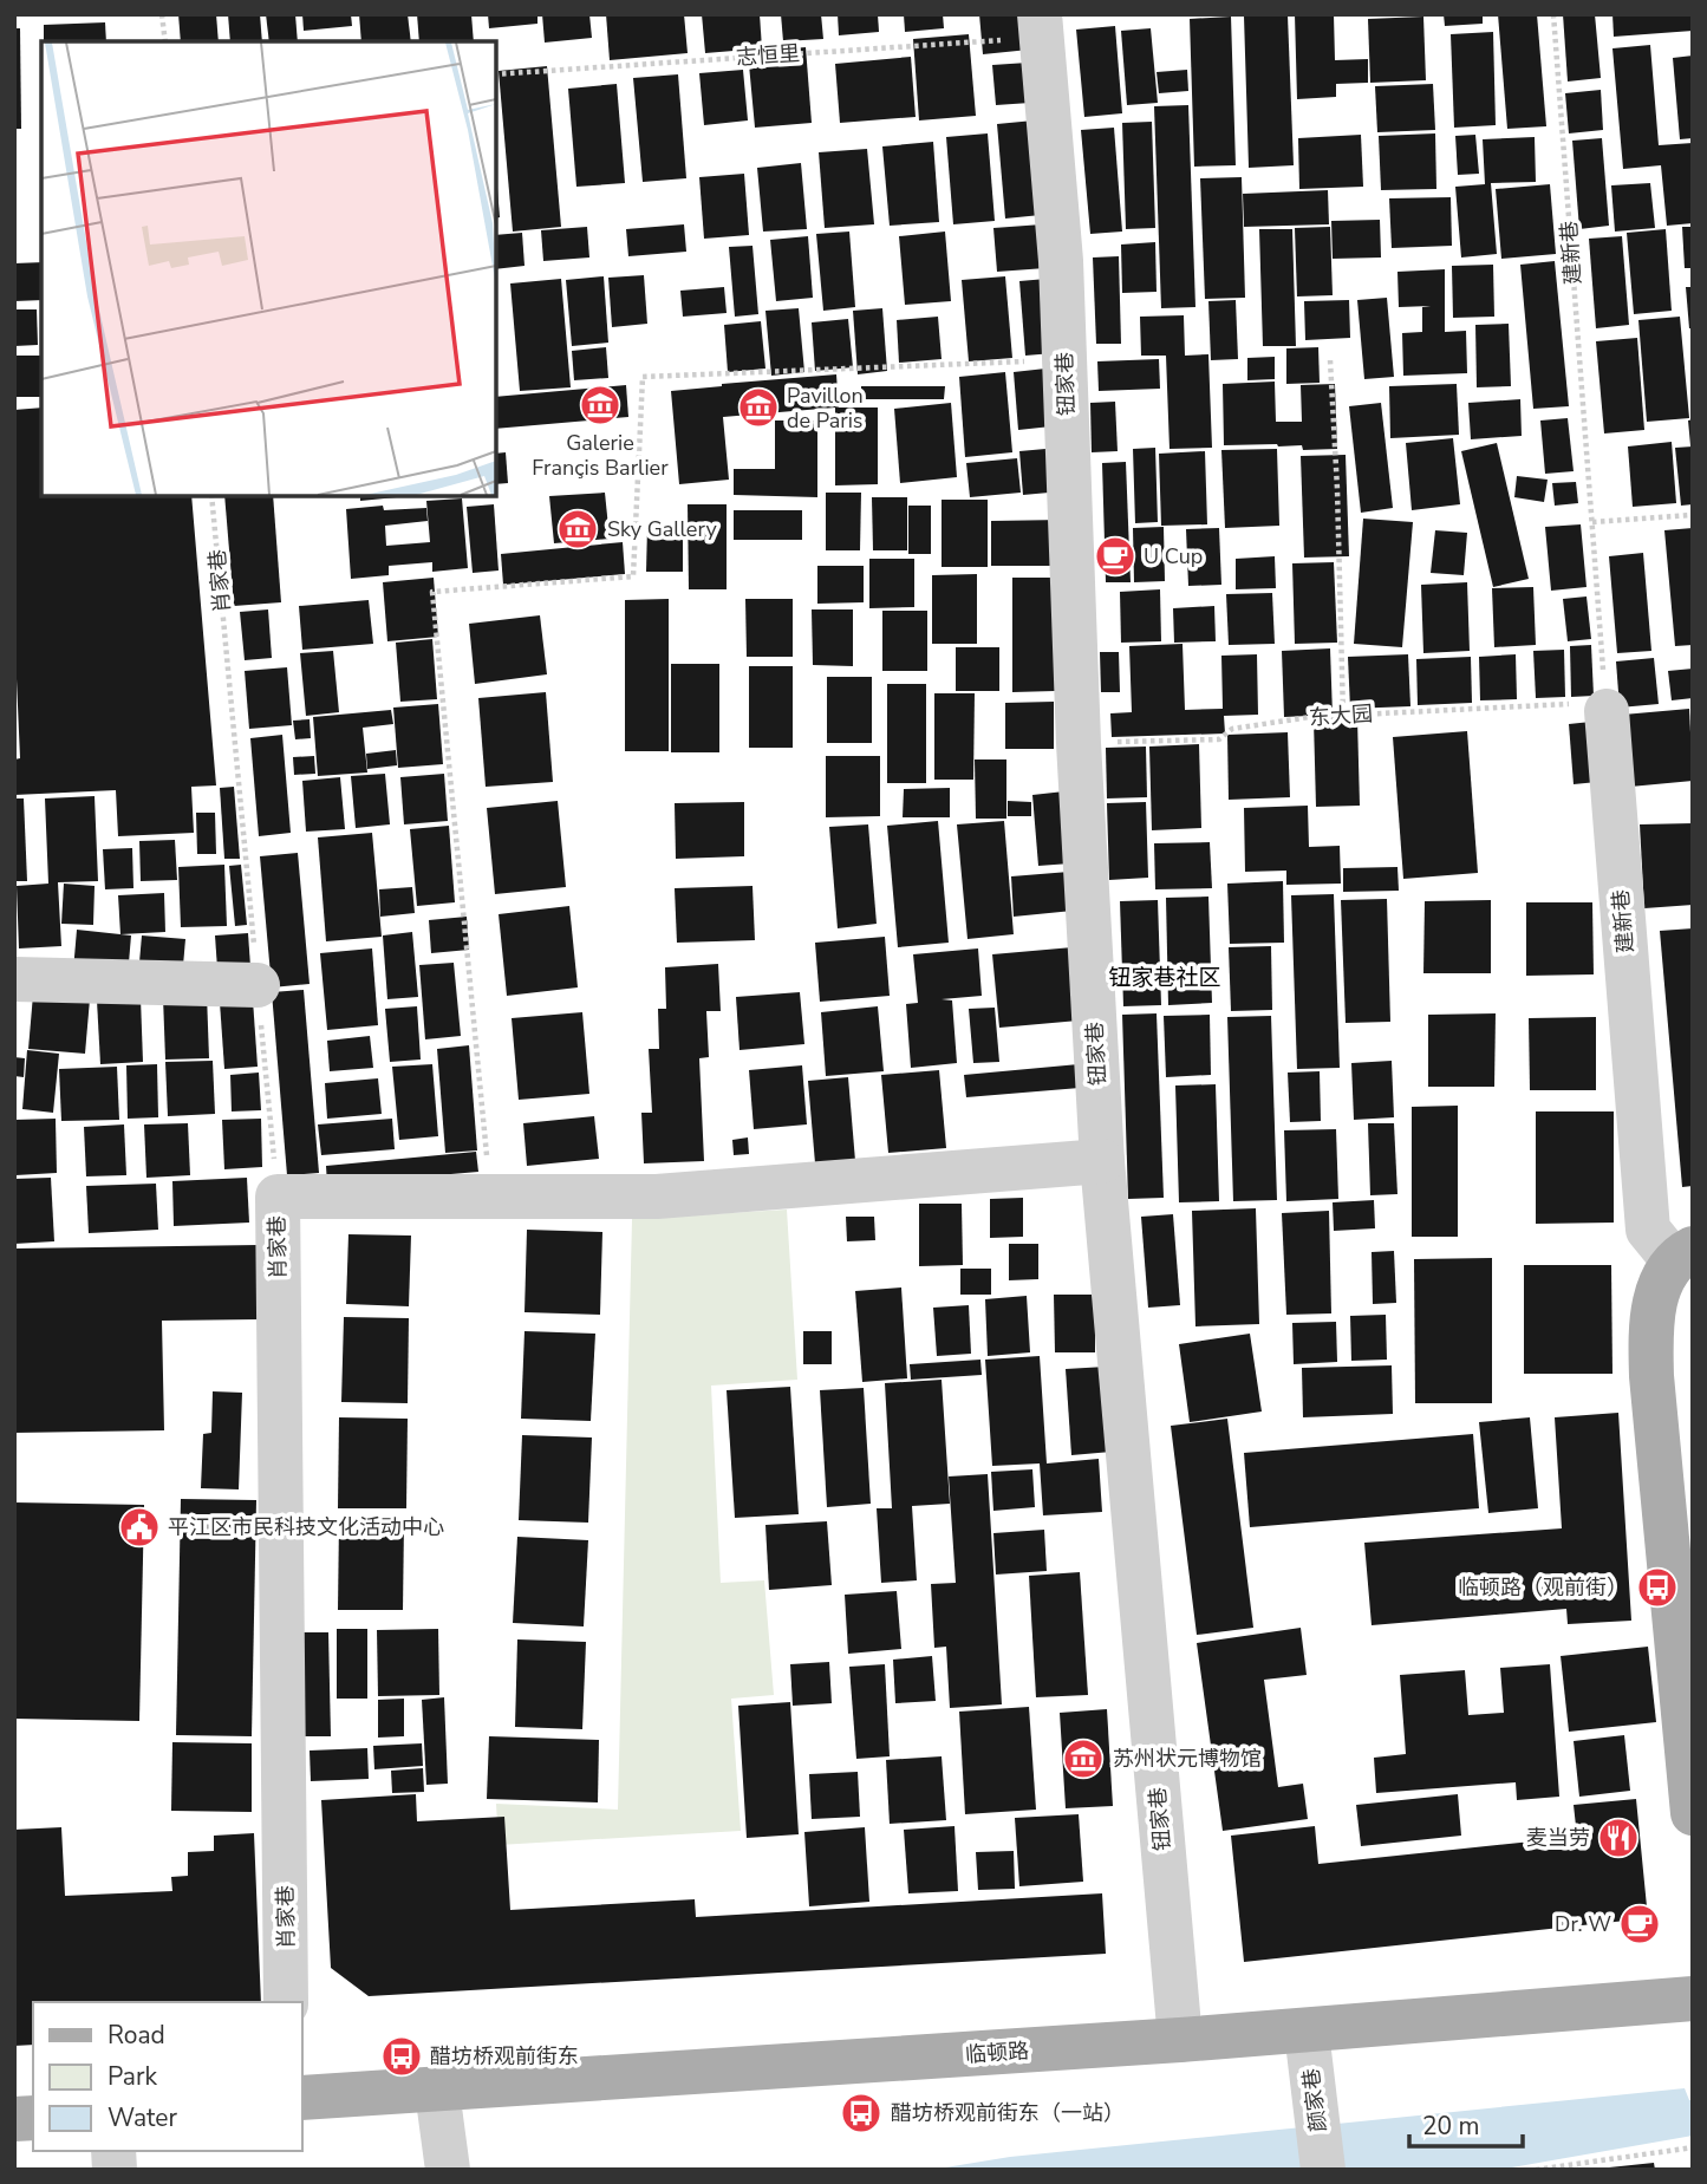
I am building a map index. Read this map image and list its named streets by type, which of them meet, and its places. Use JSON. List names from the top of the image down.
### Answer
{
  "streets": {
    "main road": ["建新巷", "临顿路"],
    "street": ["钮家巷", "肖家巷", "颜家巷"],
    "path": ["志恒里", "东大园"]
  },
  "crossings": [
    ["志恒里", "钮家巷"],
    ["建新巷", "东大园"],
    ["钮家巷", "东大园"],
    ["钮家巷", "临顿路"],
    ["临顿路", "颜家巷"]
  ],
  "districts": ["钮家巷社区"],
  "places": {
    "museum": [
      "Galerie Françis Barlier",
      "Pavillon de Paris",
      "Sky Gallery",
      "苏州状元博物馆"
    ],
    "cafe": ["U Cup", "Dr. W"],
    "public building": ["平江区市民科技文化活动中心"],
    "bus stop": ["临顿路（观前街）", "醋坊桥观前街东", "醋坊桥观前街东（一站）"],
    "restaurant": ["麦当劳"]
  },
  "legend": ["Road", "Park", "Water"],
  "scale_bar": "20 m"
}
